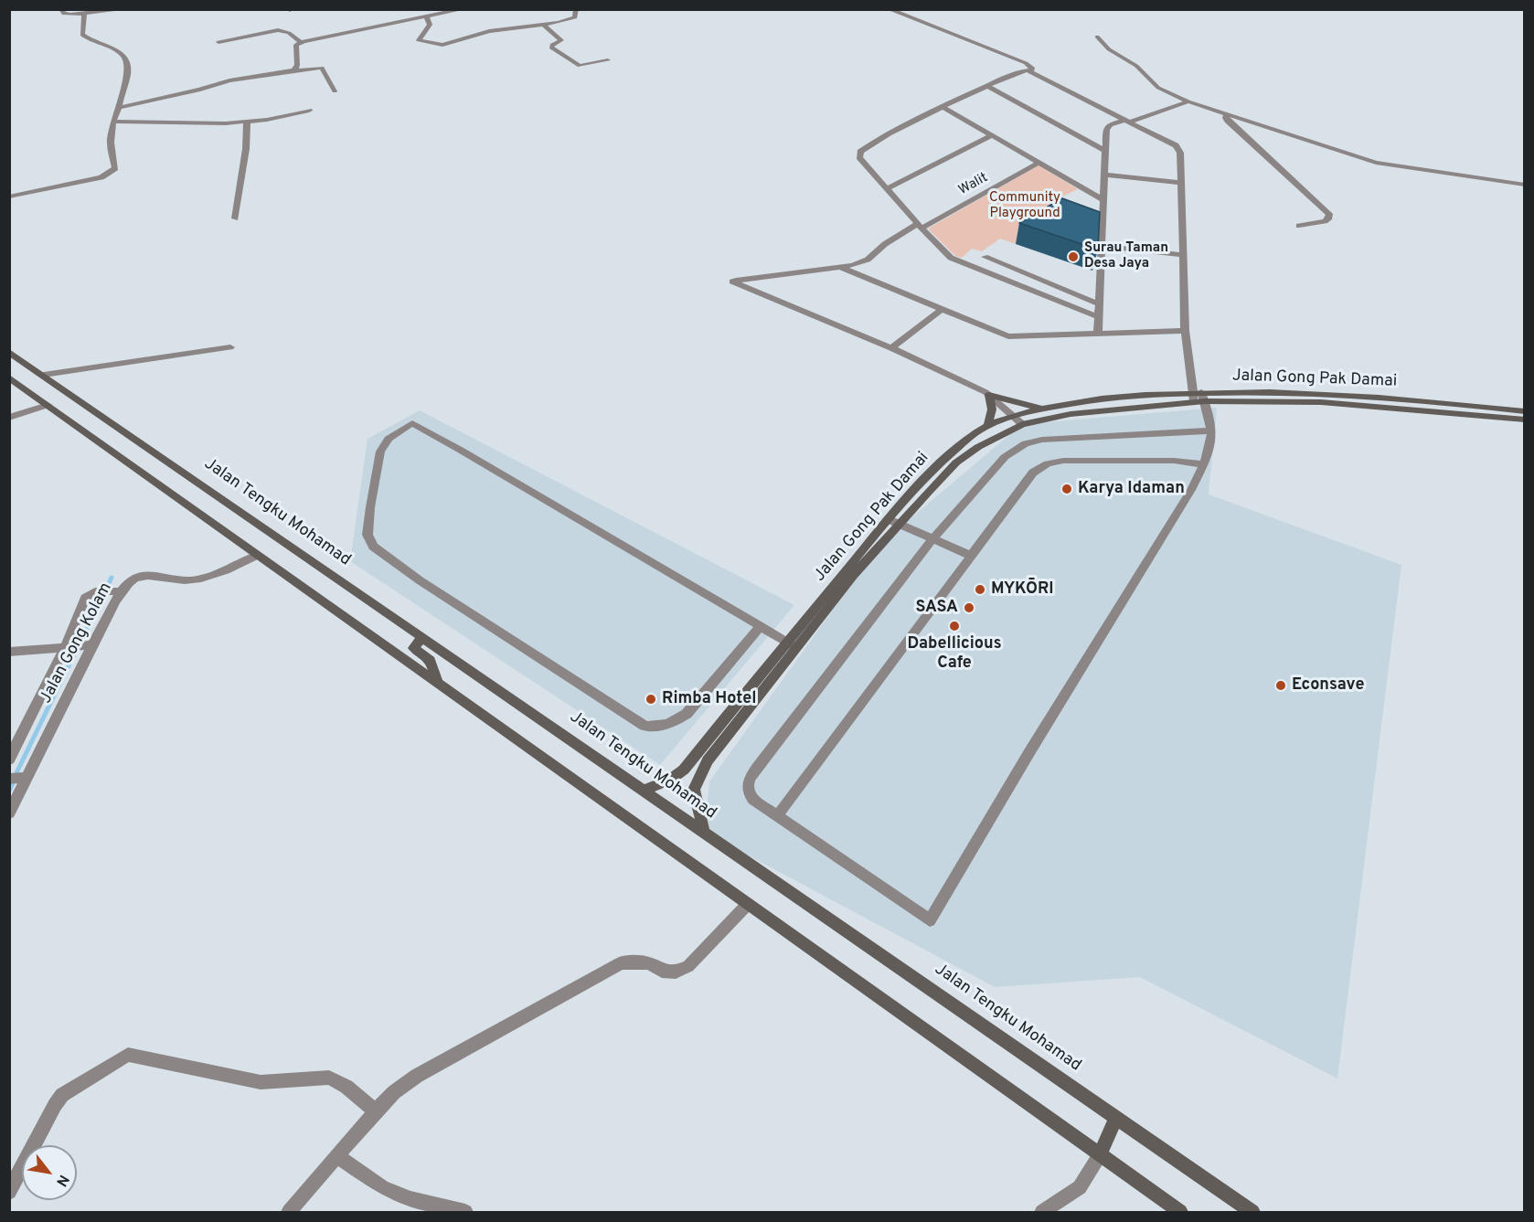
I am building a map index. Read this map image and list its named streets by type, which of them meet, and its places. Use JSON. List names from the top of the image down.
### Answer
{
  "streets": {
    "main road": ["Jalan Gong Pak Damai", "Jalan Tengku Mohamad"],
    "street": ["Walit", "Jalan Gong Kolam"]
  },
  "crossings": [
    ["Jalan Gong Pak Damai", "Jalan Tengku Mohamad"]
  ],
  "parks": ["Community Playground"],
  "places": [
    "Surau Taman Desa Jaya",
    "Karya Idaman",
    "MYKŌRI",
    "SASA",
    "Dabellicious Cafe",
    "Econsave",
    "Rimba Hotel"
  ],
  "north": "bottom right"
}
